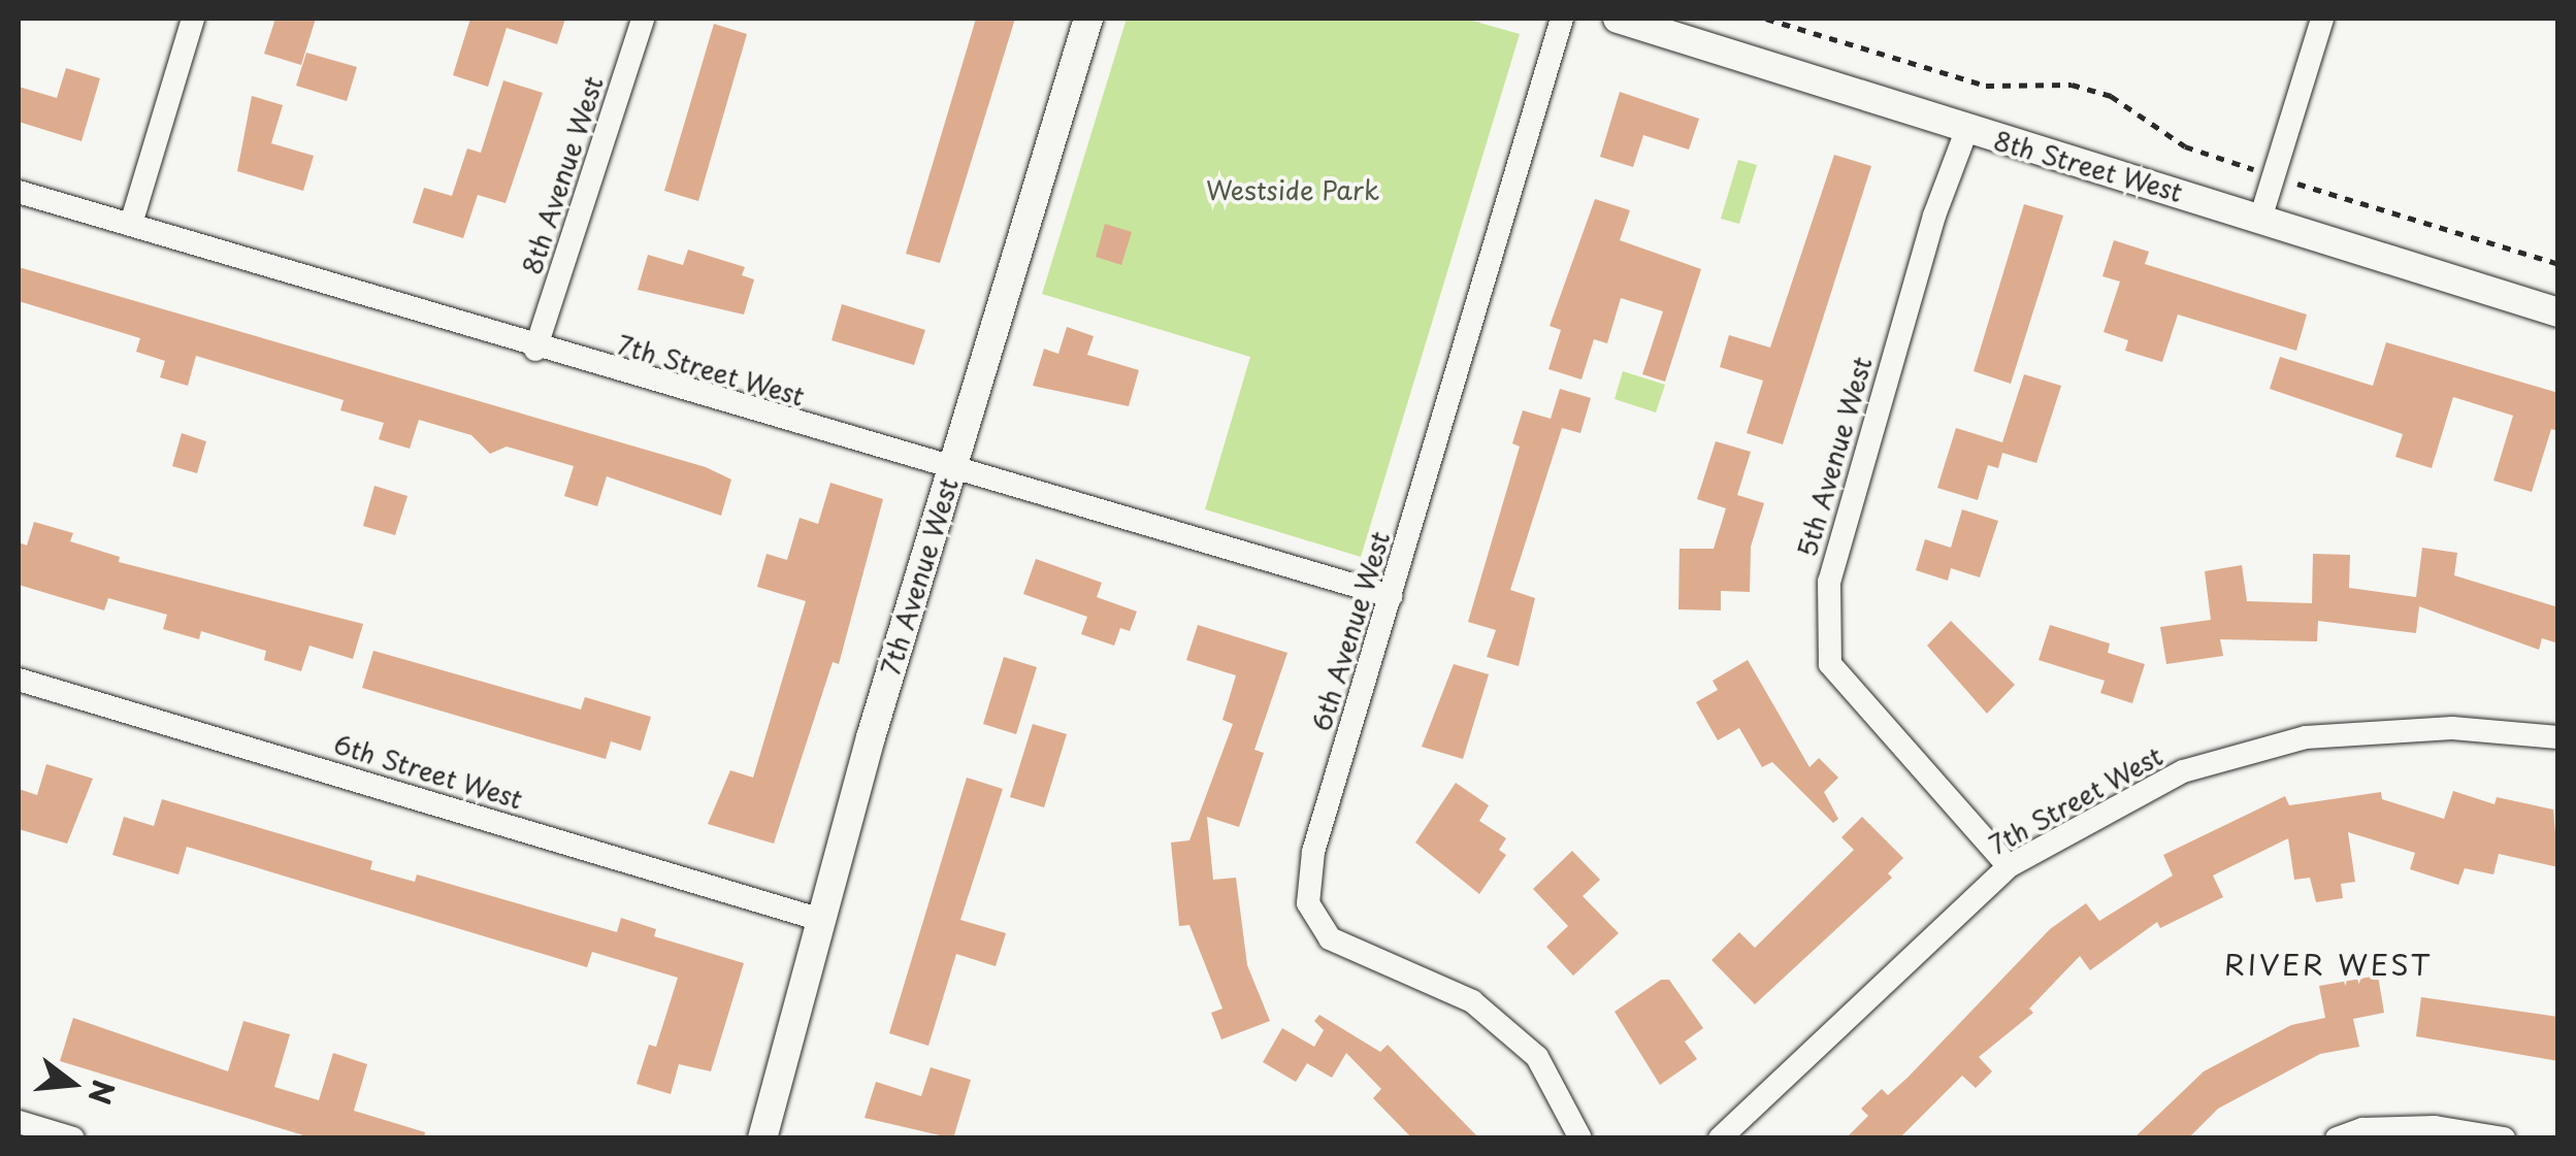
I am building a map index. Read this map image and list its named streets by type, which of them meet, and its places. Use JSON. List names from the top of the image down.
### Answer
{
  "streets": {
    "street": [
      "8th Street West",
      "8th Avenue West",
      "7th Street West",
      "5th Avenue West",
      "7th Avenue West",
      "6th Avenue West",
      "6th Street West"
    ]
  },
  "crossings": [
    ["8th Street West", "5th Avenue West"],
    ["8th Avenue West", "7th Street West"],
    ["7th Street West", "5th Avenue West"],
    ["7th Street West", "7th Avenue West"],
    ["7th Street West", "6th Avenue West"],
    ["7th Avenue West", "6th Street West"]
  ],
  "districts": ["RIVER WEST"],
  "parks": ["Westside Park"],
  "north": "right"
}
